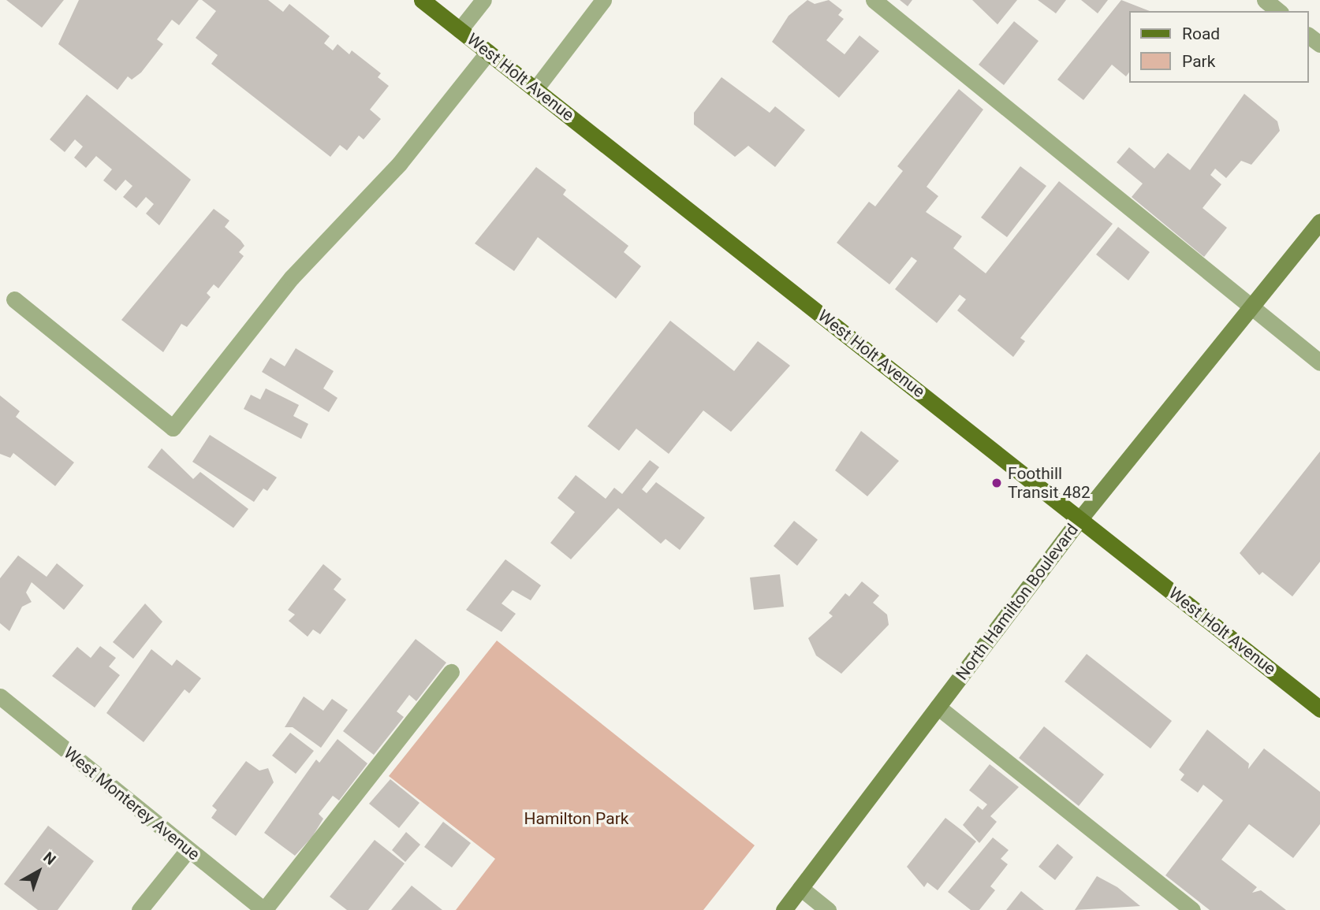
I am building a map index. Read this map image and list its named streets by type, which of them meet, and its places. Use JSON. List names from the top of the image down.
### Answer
{
  "streets": {
    "main road": ["West Holt Avenue"],
    "street": ["North Hamilton Boulevard", "West Monterey Avenue"]
  },
  "crossings": [
    ["West Holt Avenue", "North Hamilton Boulevard"]
  ],
  "parks": ["Hamilton Park"],
  "places": ["Foothill Transit 482"],
  "legend": ["Road", "Park"],
  "north": "top right"
}
